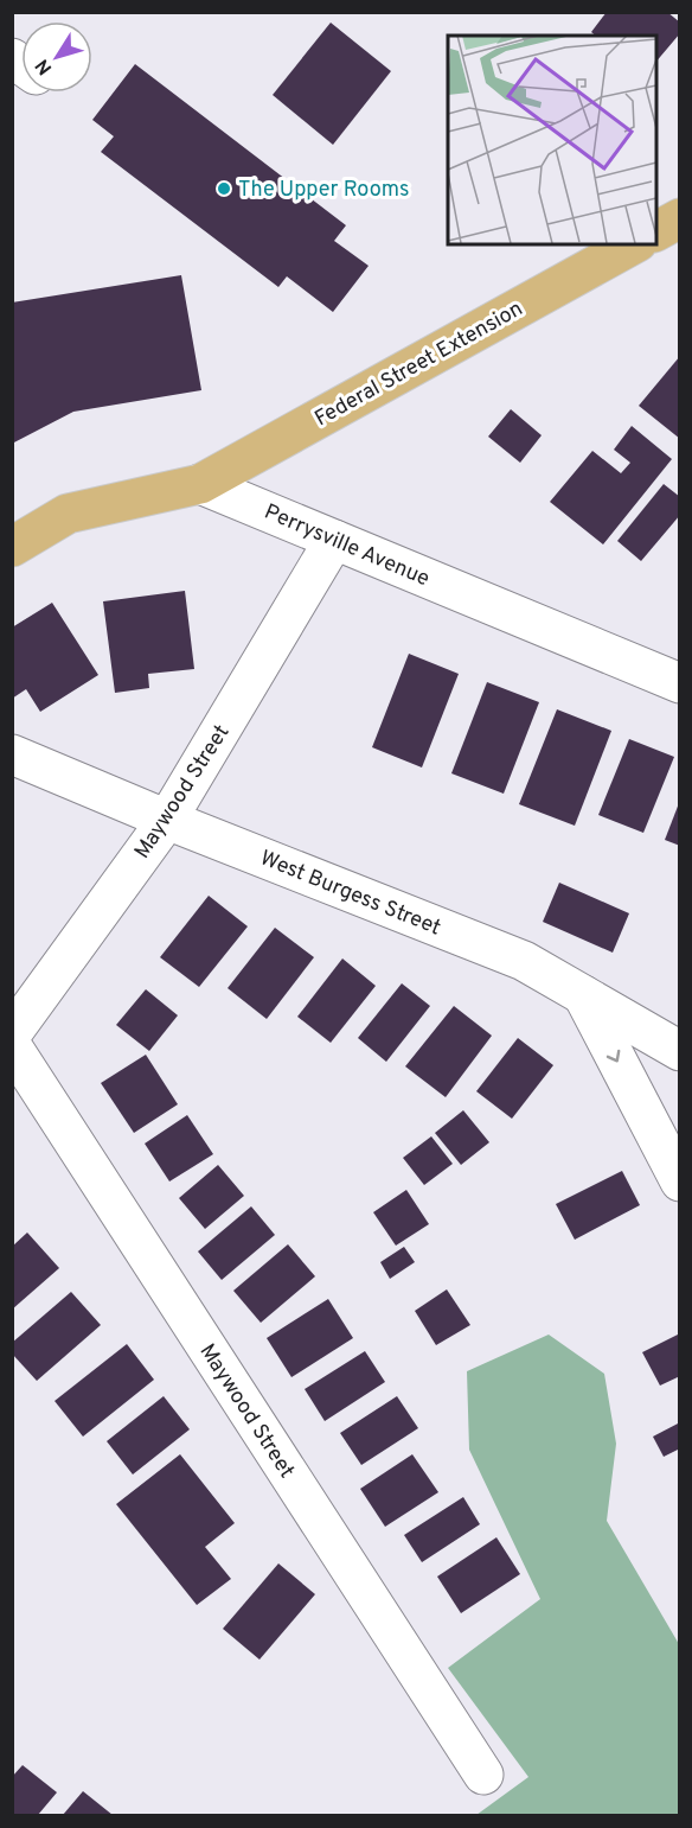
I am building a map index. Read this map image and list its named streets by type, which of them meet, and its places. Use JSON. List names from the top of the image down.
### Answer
{
  "streets": {
    "main road": ["Federal Street Extension"],
    "street": ["Perrysville Avenue", "Maywood Street", "West Burgess Street"]
  },
  "crossings": [
    ["Federal Street Extension", "Perrysville Avenue"],
    ["Perrysville Avenue", "Maywood Street"],
    ["Maywood Street", "West Burgess Street"]
  ],
  "places": ["The Upper Rooms"],
  "north": "bottom left"
}
